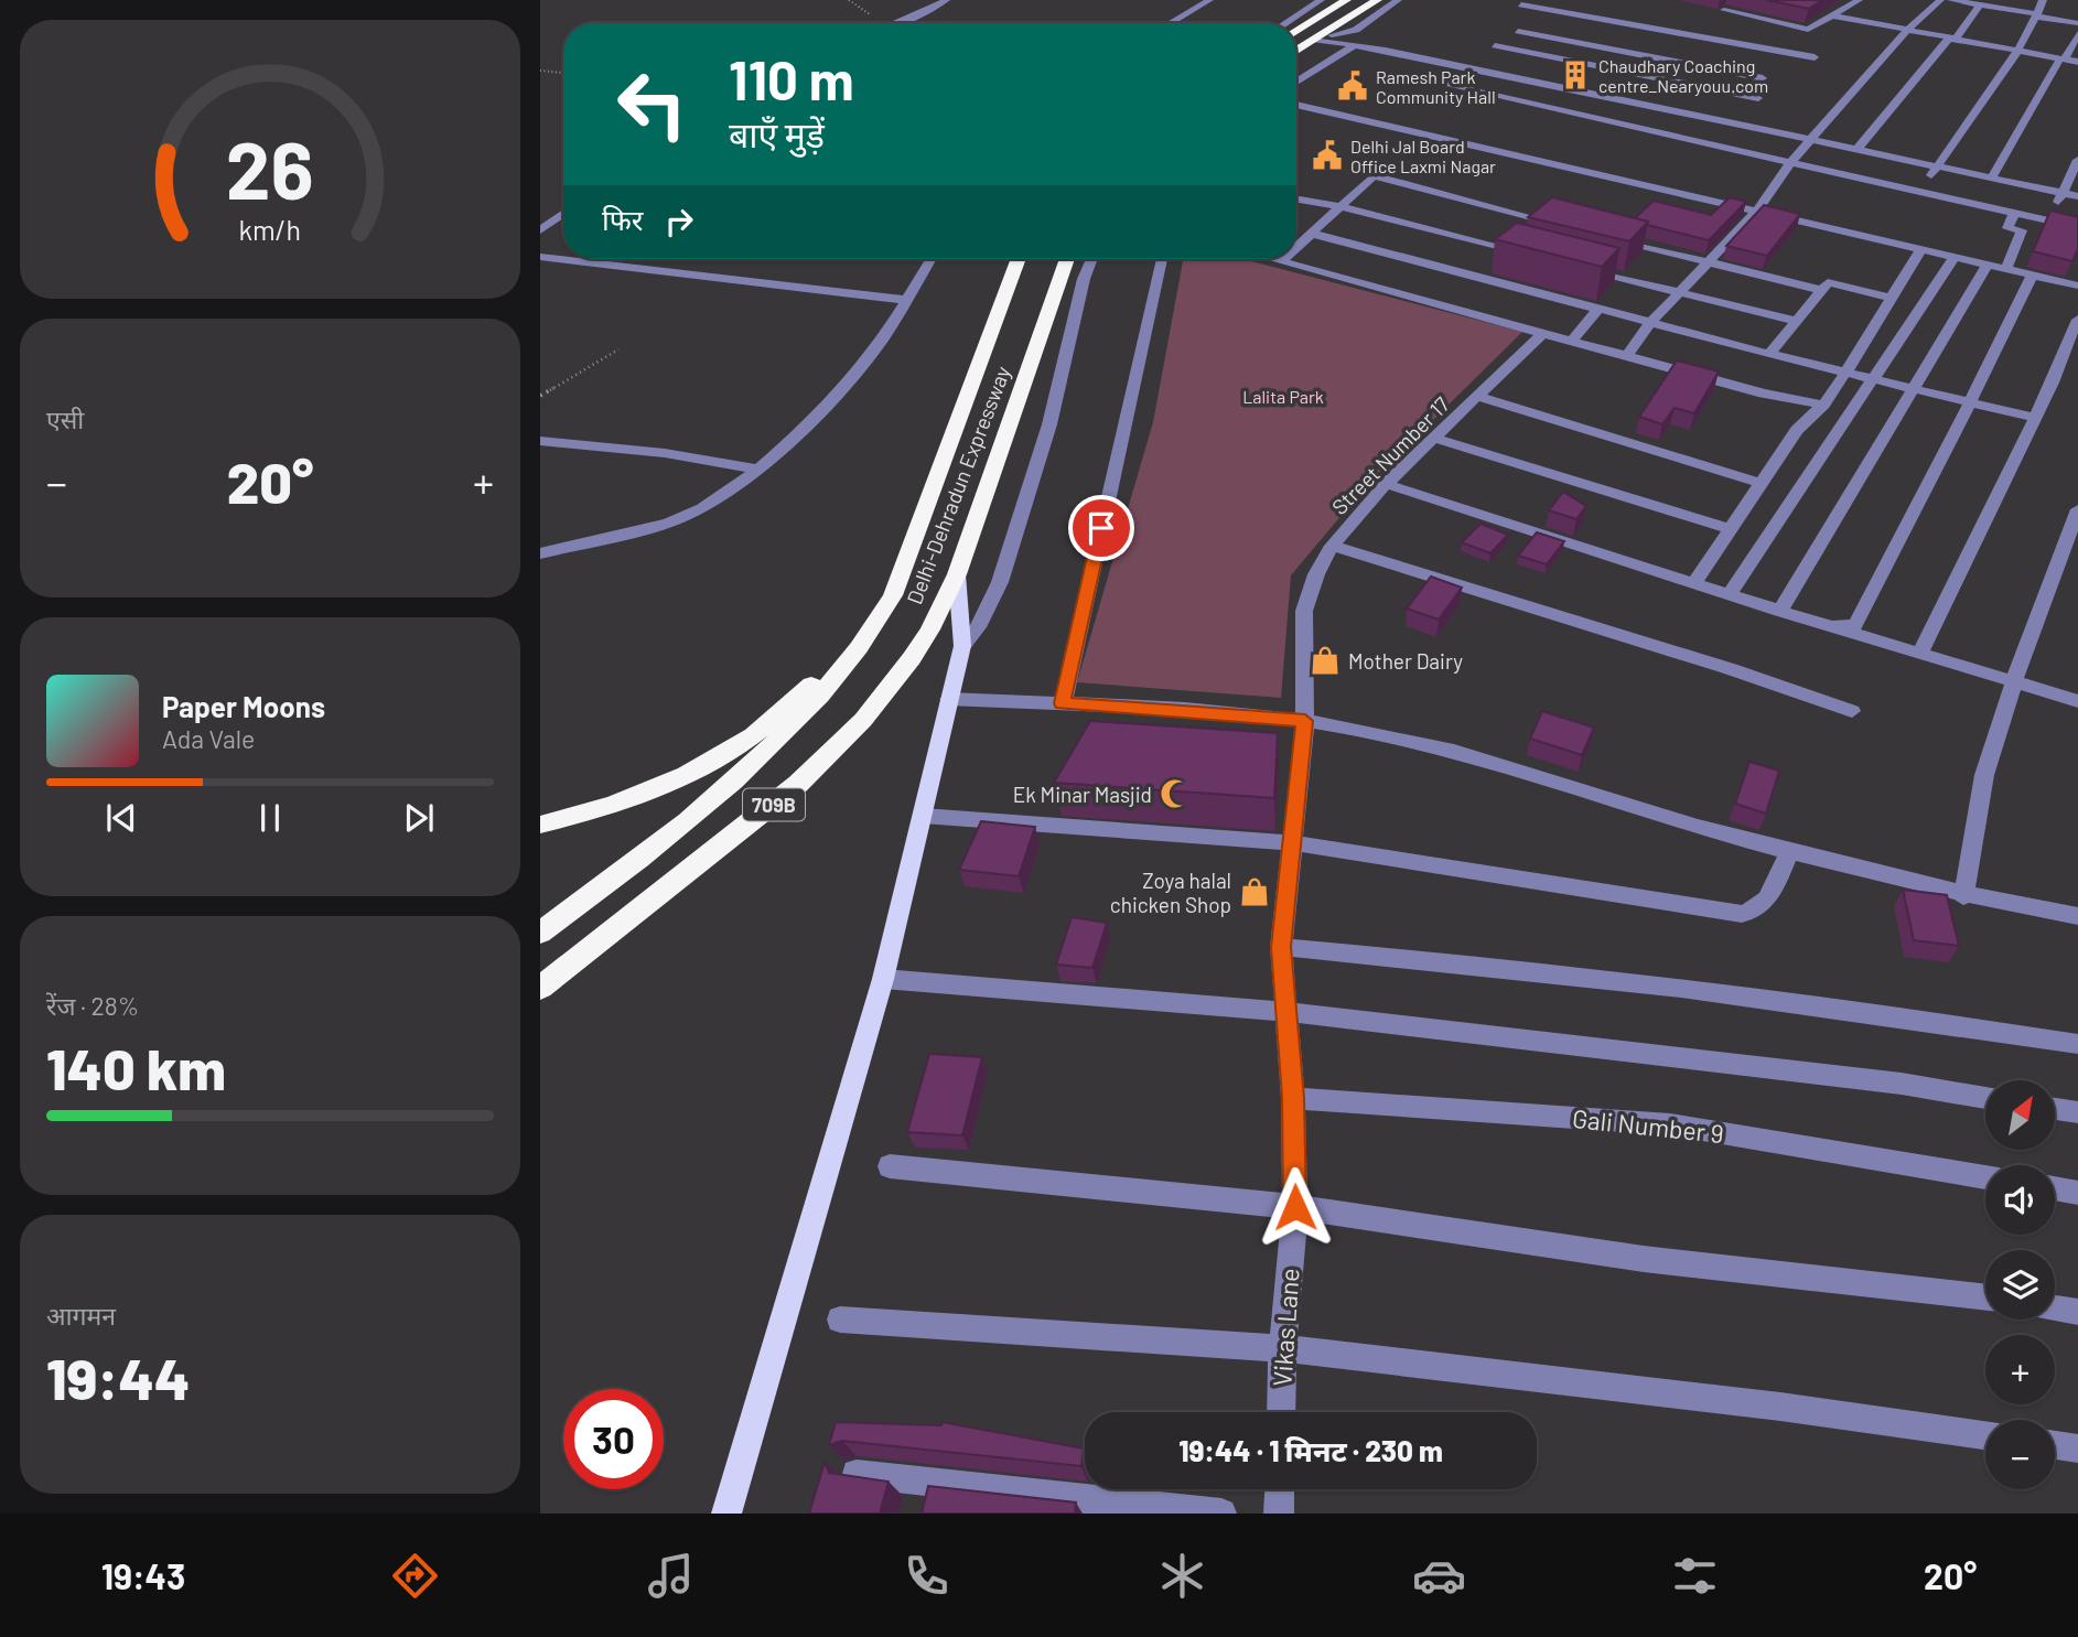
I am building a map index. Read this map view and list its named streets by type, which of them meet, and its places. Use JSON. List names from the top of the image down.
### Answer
{
  "streets": {
    "highway": ["Delhi-Dehradun Expressway", "709B"],
    "street": ["Street Number 17", "Gali Number 9", "Vikas Lane"]
  },
  "crossings": [
    ["Street Number 17", "Vikas Lane"],
    ["Gali Number 9", "Vikas Lane"]
  ],
  "parks": ["Lalita Park"],
  "places": {
    "building": ["Chaudhary Coaching centre_Nearyouu.com"],
    "public building": ["Ramesh Park Community Hall", "Delhi Jal Board Office Laxmi Nagar"],
    "shop": ["Mother Dairy", "Zoya halal chicken Shop"],
    "mosque": ["Ek Minar Masjid"]
  },
  "north": "top right",
  "page": {
    "turn": ["110 m", "बाएँ मुड़ें"],
    "then": "फिर",
    "tile": [
      "एसी",
      ["रेंज · 28%", "140 km"],
      ["आगमन", "19:44"]
    ],
    "heat": ["−", "20°", "+"],
    "song": ["Paper Moons", "Ada Vale"],
    "map_buttons": ["+", "−"],
    "limit": "30",
    "trip": "19:44 · 1 मिनट · 230 m",
    "tabs": ["19:43", "20°"],
    "gauge": ["26", "km/h"]
  }
}
